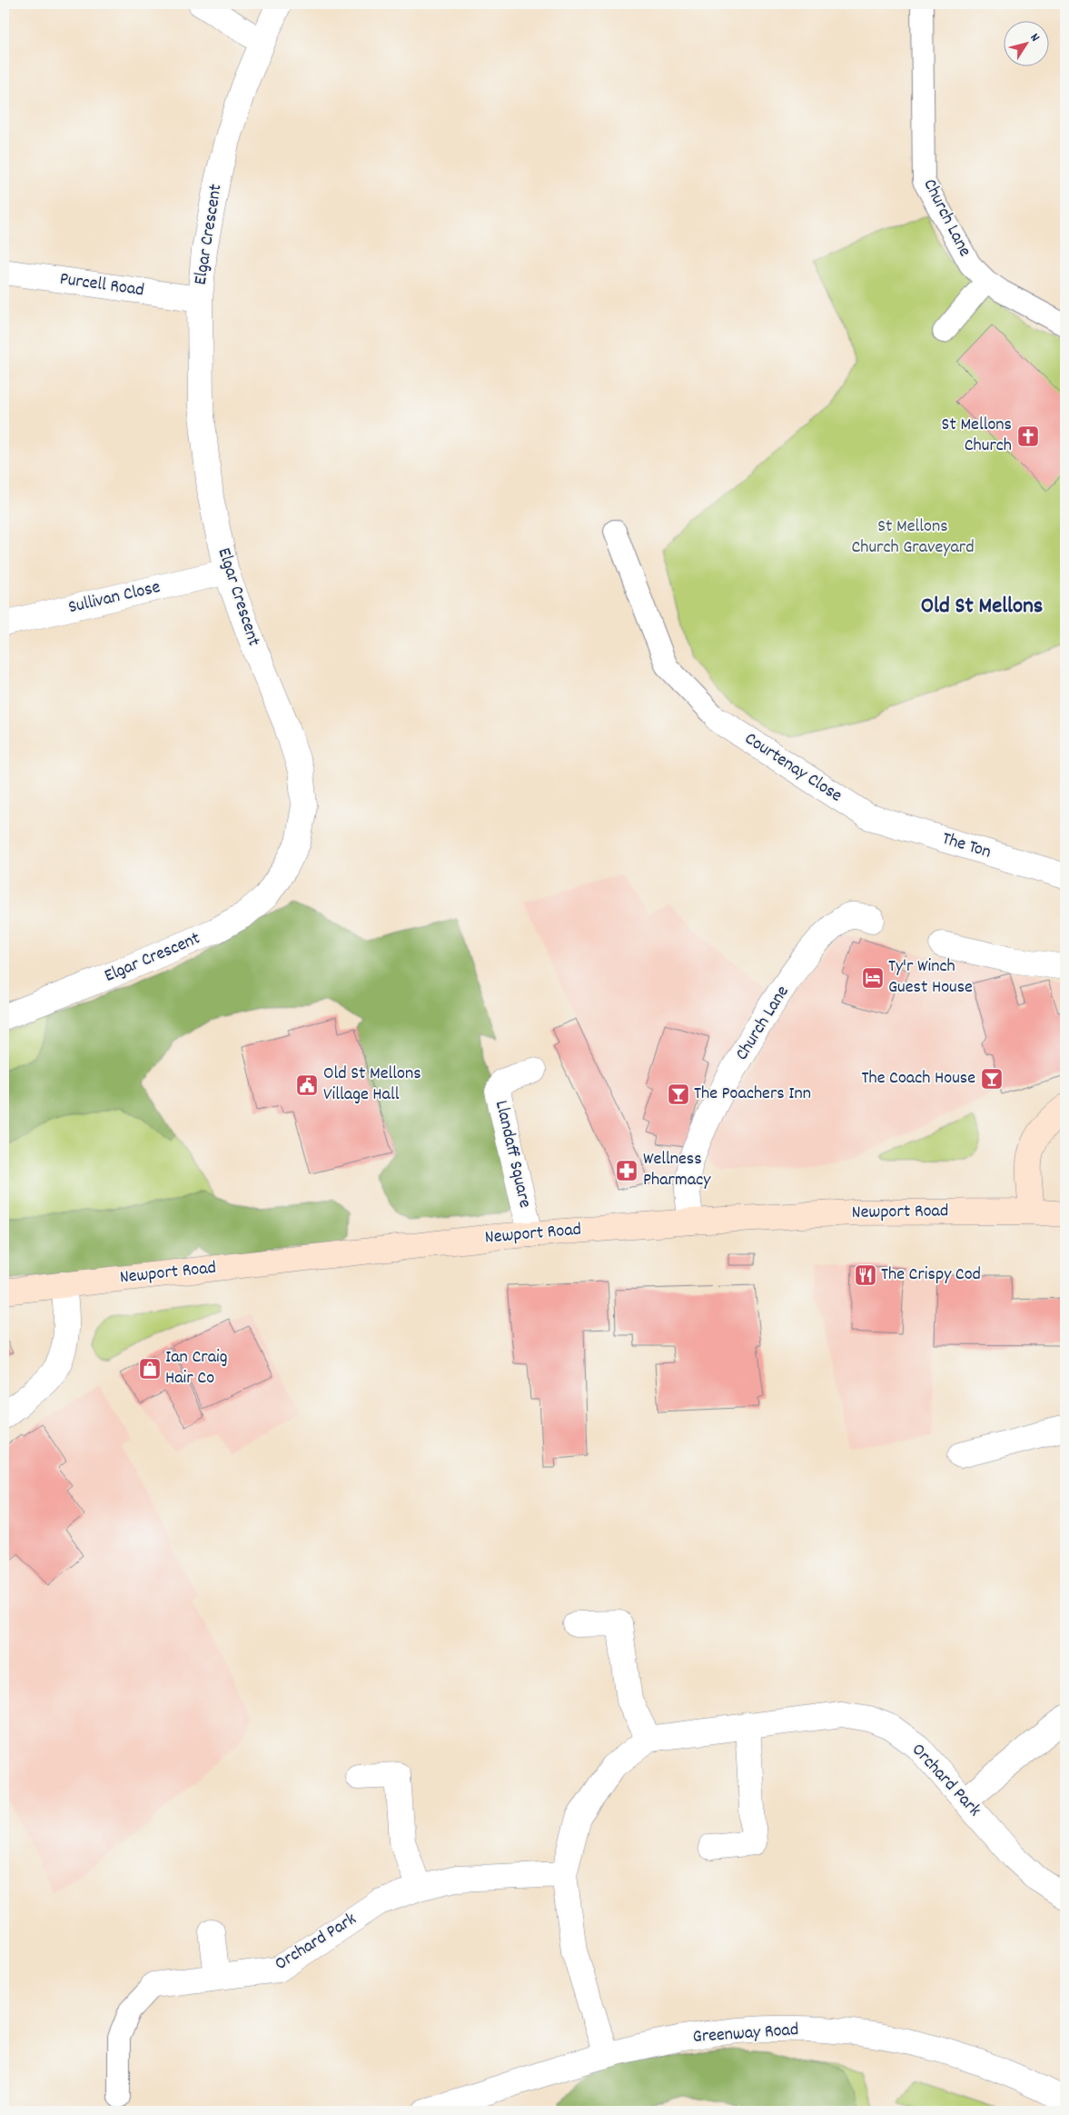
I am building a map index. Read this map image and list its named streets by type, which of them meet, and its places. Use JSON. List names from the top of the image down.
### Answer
{
  "streets": {
    "main road": ["Newport Road"],
    "street": [
      "Church Lane",
      "Elgar Crescent",
      "Purcell Road",
      "Sullivan Close",
      "Courtenay Close",
      "The Ton",
      "Llandaff Square",
      "Orchard Park",
      "Greenway Road"
    ]
  },
  "crossings": [
    ["Church Lane", "Newport Road"],
    ["Elgar Crescent", "Purcell Road"],
    ["Elgar Crescent", "Sullivan Close"],
    ["Courtenay Close", "The Ton"],
    ["Llandaff Square", "Newport Road"]
  ],
  "districts": ["Old St Mellons"],
  "parks": ["St Mellons Church Graveyard"],
  "places": {
    "church": ["St Mellons Church"],
    "hotel": ["Ty'r Winch Guest House"],
    "bar": ["The Coach House", "The Poachers Inn"],
    "public building": ["Old St Mellons Village Hall"],
    "pharmacy": ["Wellness Pharmacy"],
    "restaurant": ["The Crispy Cod"],
    "shop": ["Ian Craig Hair Co"]
  },
  "north": "top right"
}
